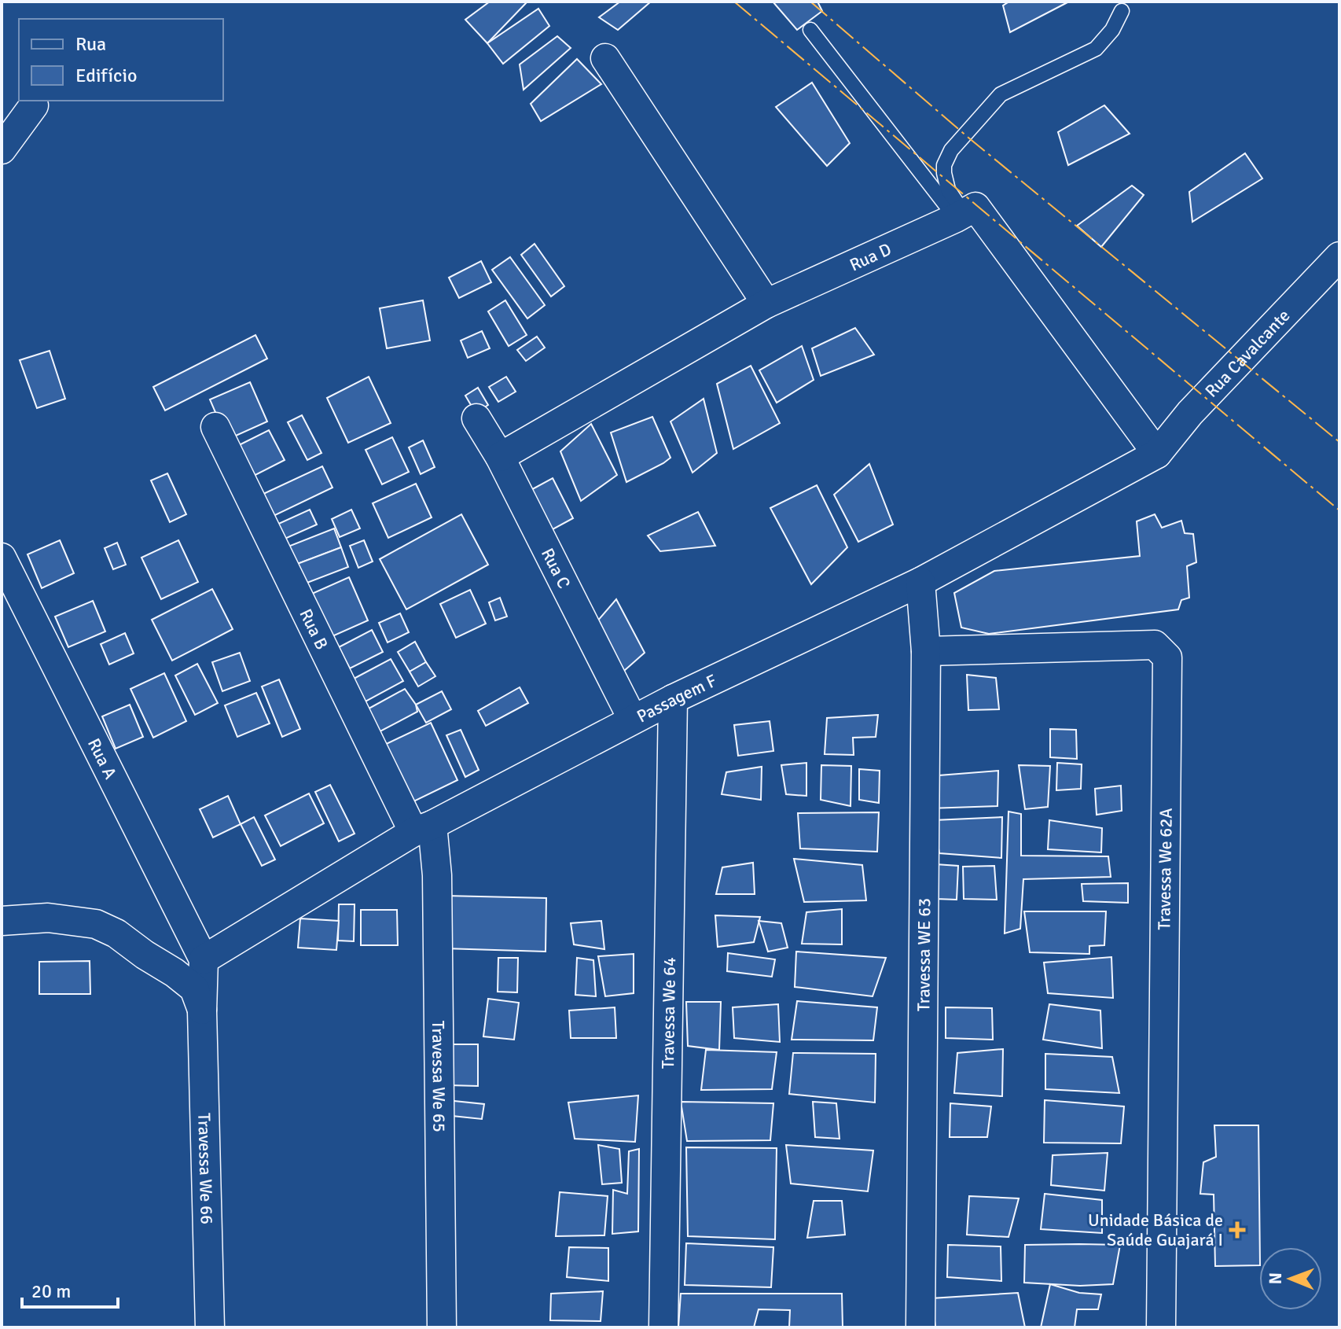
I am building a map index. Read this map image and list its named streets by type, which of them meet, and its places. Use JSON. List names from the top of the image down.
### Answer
{
  "streets": {
    "street": [
      "Rua D",
      "Rua Cavalcante",
      "Rua C",
      "Rua B",
      "Passagem F",
      "Rua A",
      "Travessa We 62A",
      "Travessa WE 63",
      "Travessa We 64",
      "Travessa We 65",
      "Travessa We 66"
    ]
  },
  "crossings": [
    ["Rua D", "Rua C"],
    ["Rua Cavalcante", "Passagem F"],
    ["Rua C", "Passagem F"],
    ["Rua B", "Passagem F"],
    ["Rua B", "Travessa We 65"],
    ["Passagem F", "Rua A"],
    ["Passagem F", "Travessa WE 63"],
    ["Passagem F", "Travessa We 64"],
    ["Passagem F", "Travessa We 65"],
    ["Travessa We 62A", "Travessa WE 63"]
  ],
  "places": {
    "health": ["Unidade Básica de Saúde Guajará I"]
  },
  "legend": ["Rua", "Edifício"],
  "scale_bar": "20 m",
  "north": "left"
}
